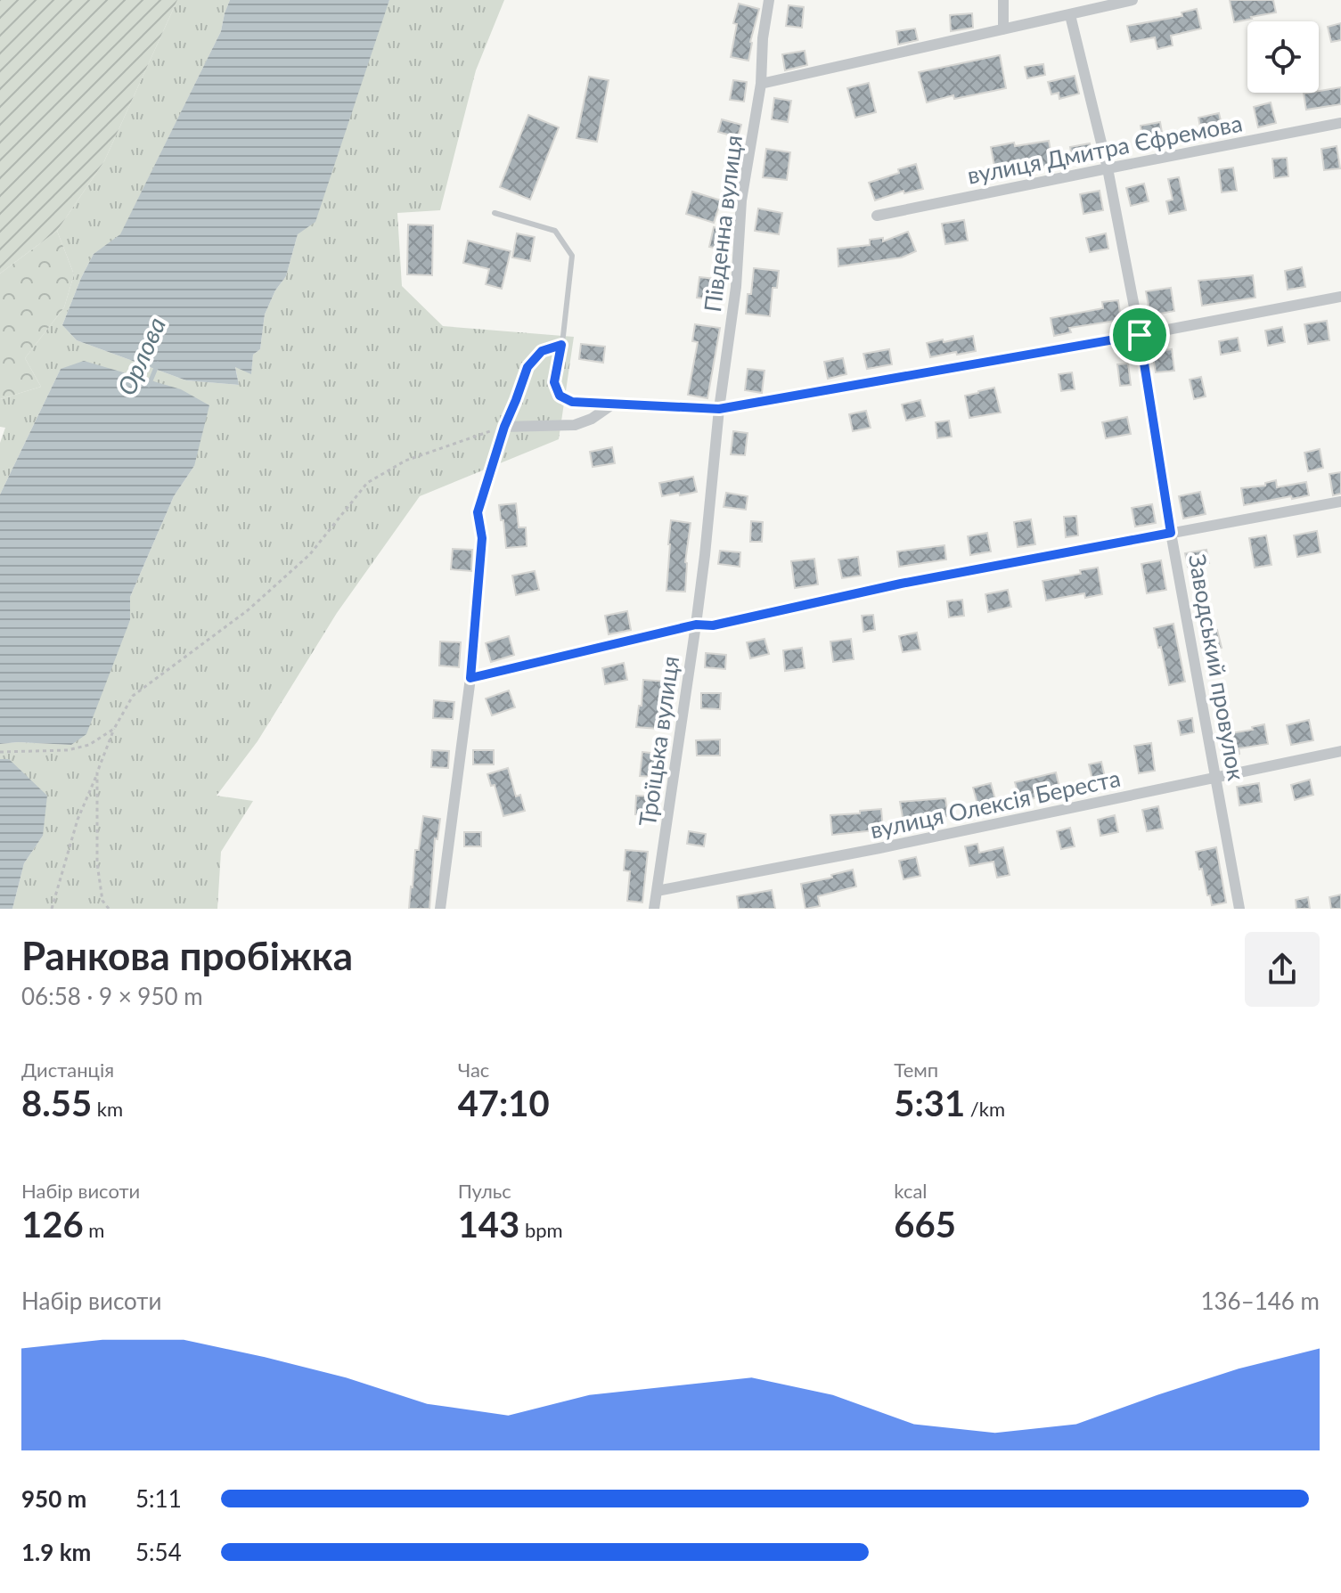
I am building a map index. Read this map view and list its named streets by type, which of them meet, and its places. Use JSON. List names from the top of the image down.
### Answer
{
  "streets": {
    "street": [
      "вулиця Дмитра Єфремова",
      "Південна вулиця",
      "Заводський провулок",
      "Троїцька вулиця",
      "вулиця Олексія Береста"
    ]
  },
  "crossings": [
    ["вулиця Дмитра Єфремова", "Заводський провулок"],
    ["Південна вулиця", "Троїцька вулиця"],
    ["Заводський провулок", "вулиця Олексія Береста"],
    ["Троїцька вулиця", "вулиця Олексія Береста"]
  ],
  "water": ["Орлова"],
  "page": {
    "heading": ["Ранкова пробіжка", "06:58 · 9 × 950 m"],
    "stats": [
      ["Дистанція", "8.55 km"],
      ["Час", "47:10"],
      ["Темп", "5:31 /km"],
      ["Набір висоти", "126 m"],
      ["Пульс", "143 bpm"],
      ["kcal", "665"]
    ],
    "chart": ["Набір висоти", "136–146 m"],
    "list": [
      {
        "name": "950 m",
        "note": "5:11"
      },
      {
        "name": "1.9 km",
        "note": "5:54"
      }
    ]
  }
}
